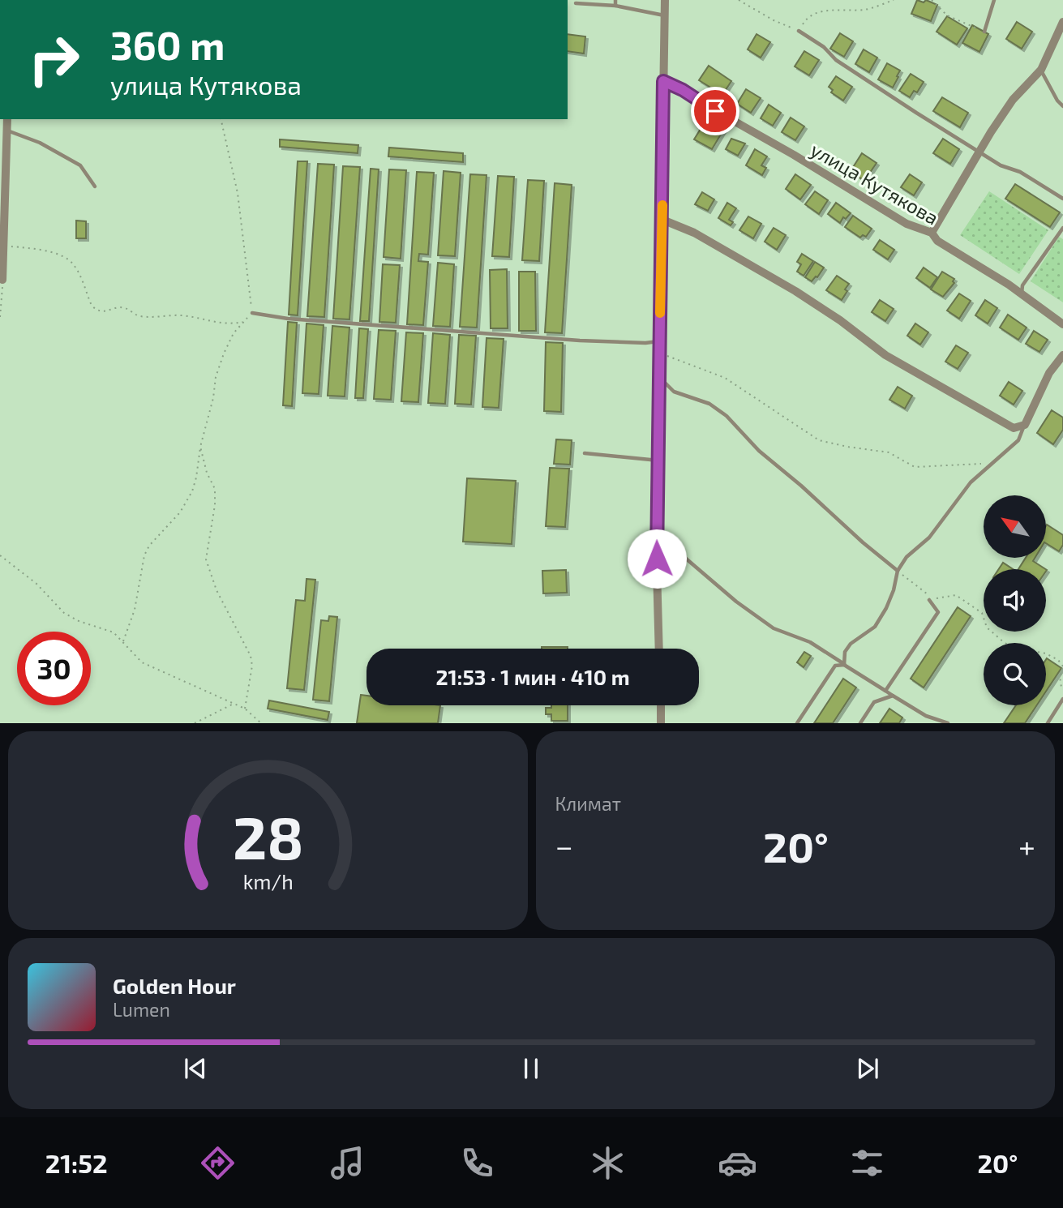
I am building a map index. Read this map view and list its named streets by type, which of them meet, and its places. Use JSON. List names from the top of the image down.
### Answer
{
  "streets": {
    "street": ["улица Кутякова"]
  },
  "north": "top left",
  "page": {
    "turn": ["360 m", "улица Кутякова"],
    "limit": "30",
    "trip": "21:53 · 1 мин · 410 m",
    "tile": "Климат",
    "heat": ["−", "20°", "+"],
    "song": ["Golden Hour", "Lumen"],
    "tabs": ["21:52", "20°"],
    "gauge": ["28", "km/h"]
  }
}
